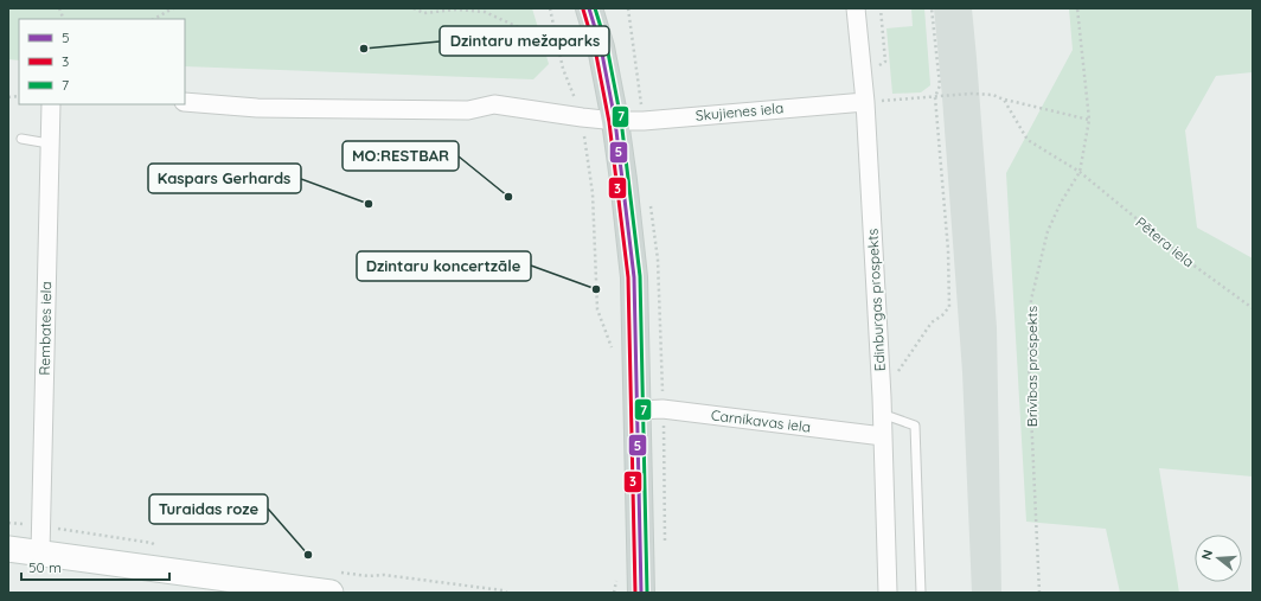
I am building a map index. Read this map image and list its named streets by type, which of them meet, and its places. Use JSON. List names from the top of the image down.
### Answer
{
  "streets": {
    "street": [
      "Skujienes iela",
      "Edinburgas prospekts",
      "Rembates iela",
      "Carnikavas iela"
    ],
    "path": ["Pētera iela", "Brīvības prospekts"]
  },
  "crossings": [
    ["Skujienes iela", "Edinburgas prospekts"],
    ["Pētera iela", "Brīvības prospekts"],
    ["Edinburgas prospekts", "Carnikavas iela"]
  ],
  "places": [
    "Dzintaru mežaparks",
    "MO:RESTBAR",
    "Kaspars Gerhards",
    "Dzintaru koncertzāle",
    "Turaidas roze"
  ],
  "lines": ["transit line 5", "transit line 7", "transit line 3"],
  "legend": ["5", "3", "7"],
  "scale_bar": "50 m",
  "north": "left"
}
